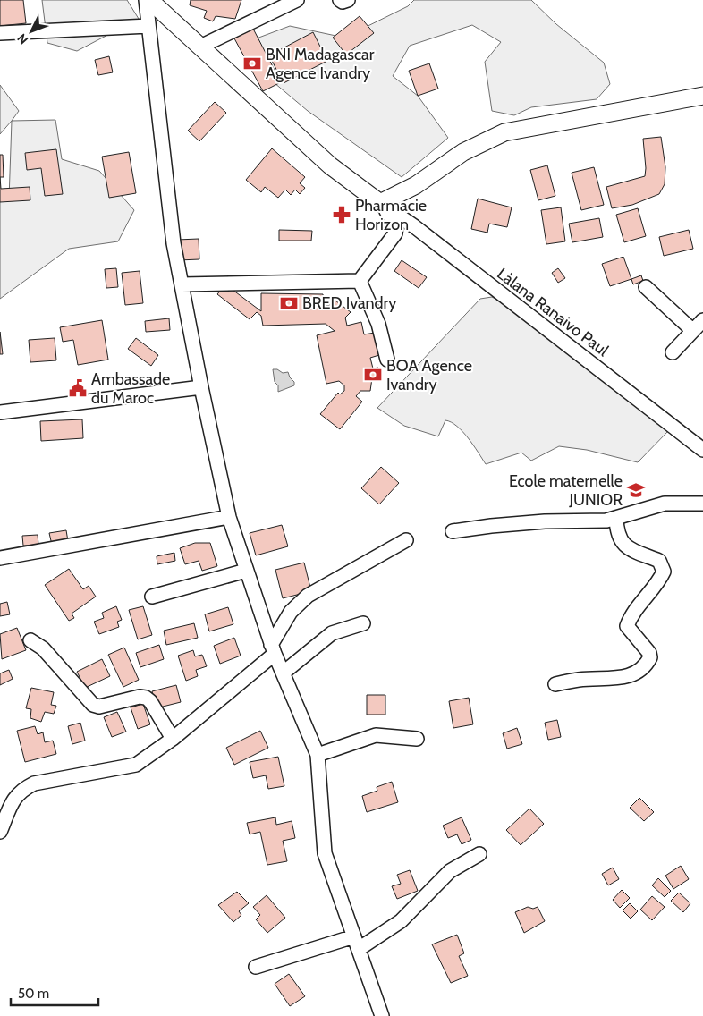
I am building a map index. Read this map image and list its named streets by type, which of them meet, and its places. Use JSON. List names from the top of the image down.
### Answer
{
  "streets": {
    "street": ["Làlana Ranaivo Paul"]
  },
  "places": {
    "bank": ["BNI Madagascar Agence Ivandry", "BRED Ivandry", "BOA Agence Ivandry"],
    "pharmacy": ["Pharmacie Horizon"],
    "public building": ["Ambassade du Maroc"],
    "school or university": ["Ecole maternelle JUNIOR"]
  },
  "scale_bar": "50 m",
  "north": "bottom left"
}
